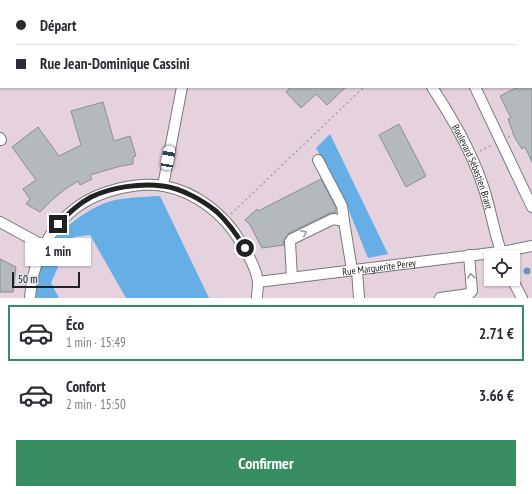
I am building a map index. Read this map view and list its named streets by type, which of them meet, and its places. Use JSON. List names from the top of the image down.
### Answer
{
  "streets": {
    "street": ["Boulevard Sébastien Brant", "Rue Marguerite Perey"]
  },
  "scale_bar": "50 m",
  "page": {
    "banner": ["Départ", "Rue Jean-Dominique Cassini"],
    "bubble": "1 min",
    "scale": "50 m",
    "list": [
      {
        "name": "Éco",
        "note": "1 min · 15:49",
        "value": "2.71 €"
      },
      {
        "name": "Confort",
        "note": "2 min · 15:50",
        "value": "3.66 €"
      }
    ],
    "buttons": "Confirmer"
  }
}
